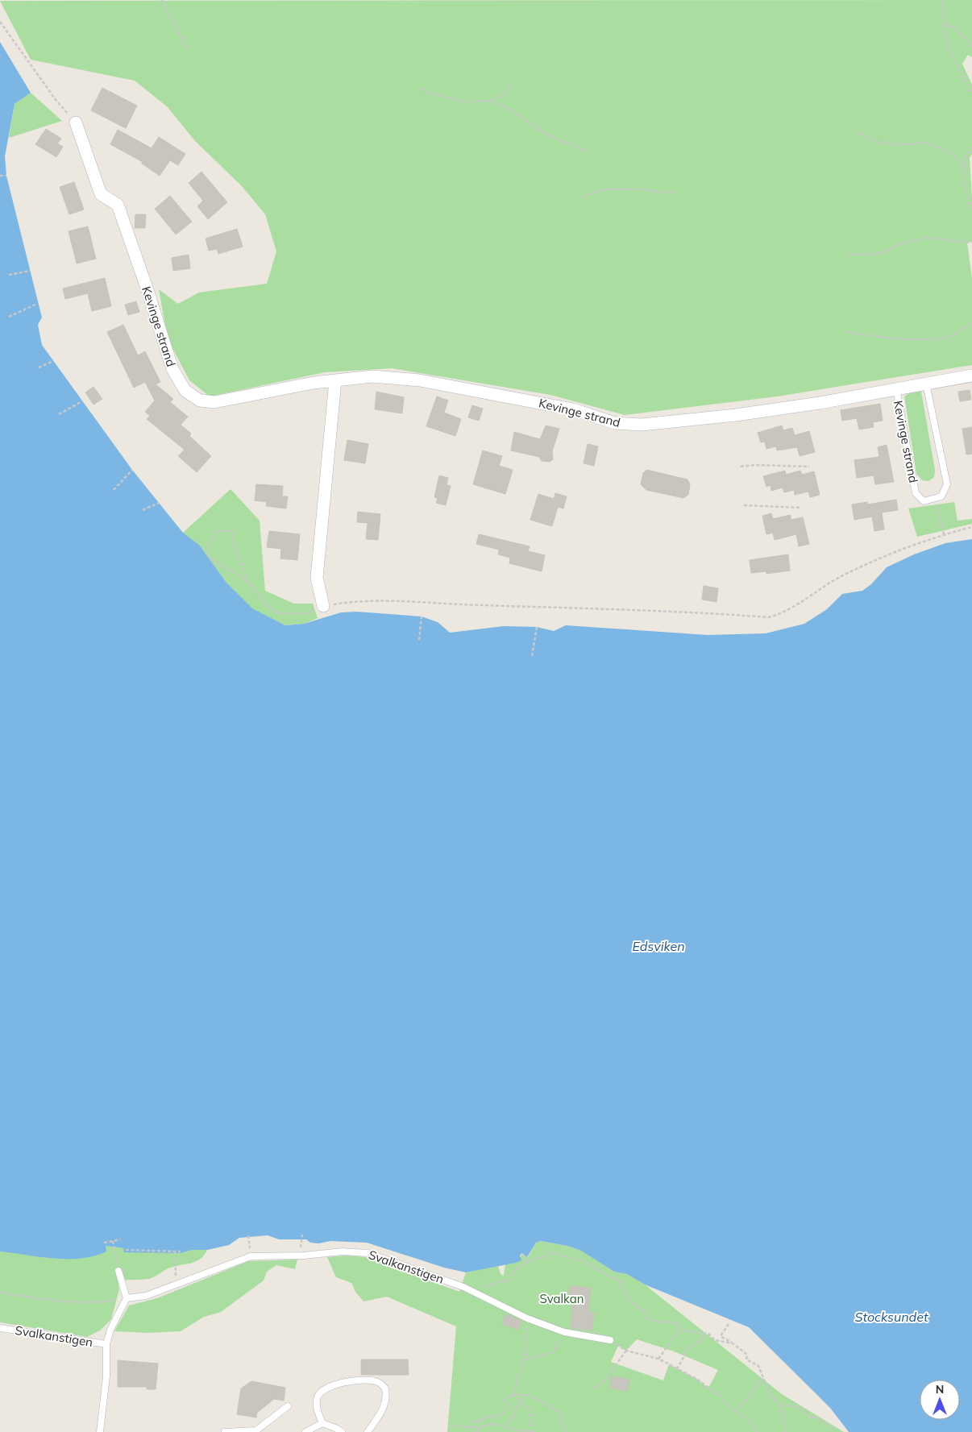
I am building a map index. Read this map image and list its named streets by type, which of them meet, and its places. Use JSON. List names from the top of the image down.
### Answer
{
  "streets": {
    "street": ["Kevinge strand"],
    "lane": ["Svalkanstigen"]
  },
  "water": ["Edsviken", "Stocksundet"],
  "parks": ["Svalkan"],
  "north": "top"
}
